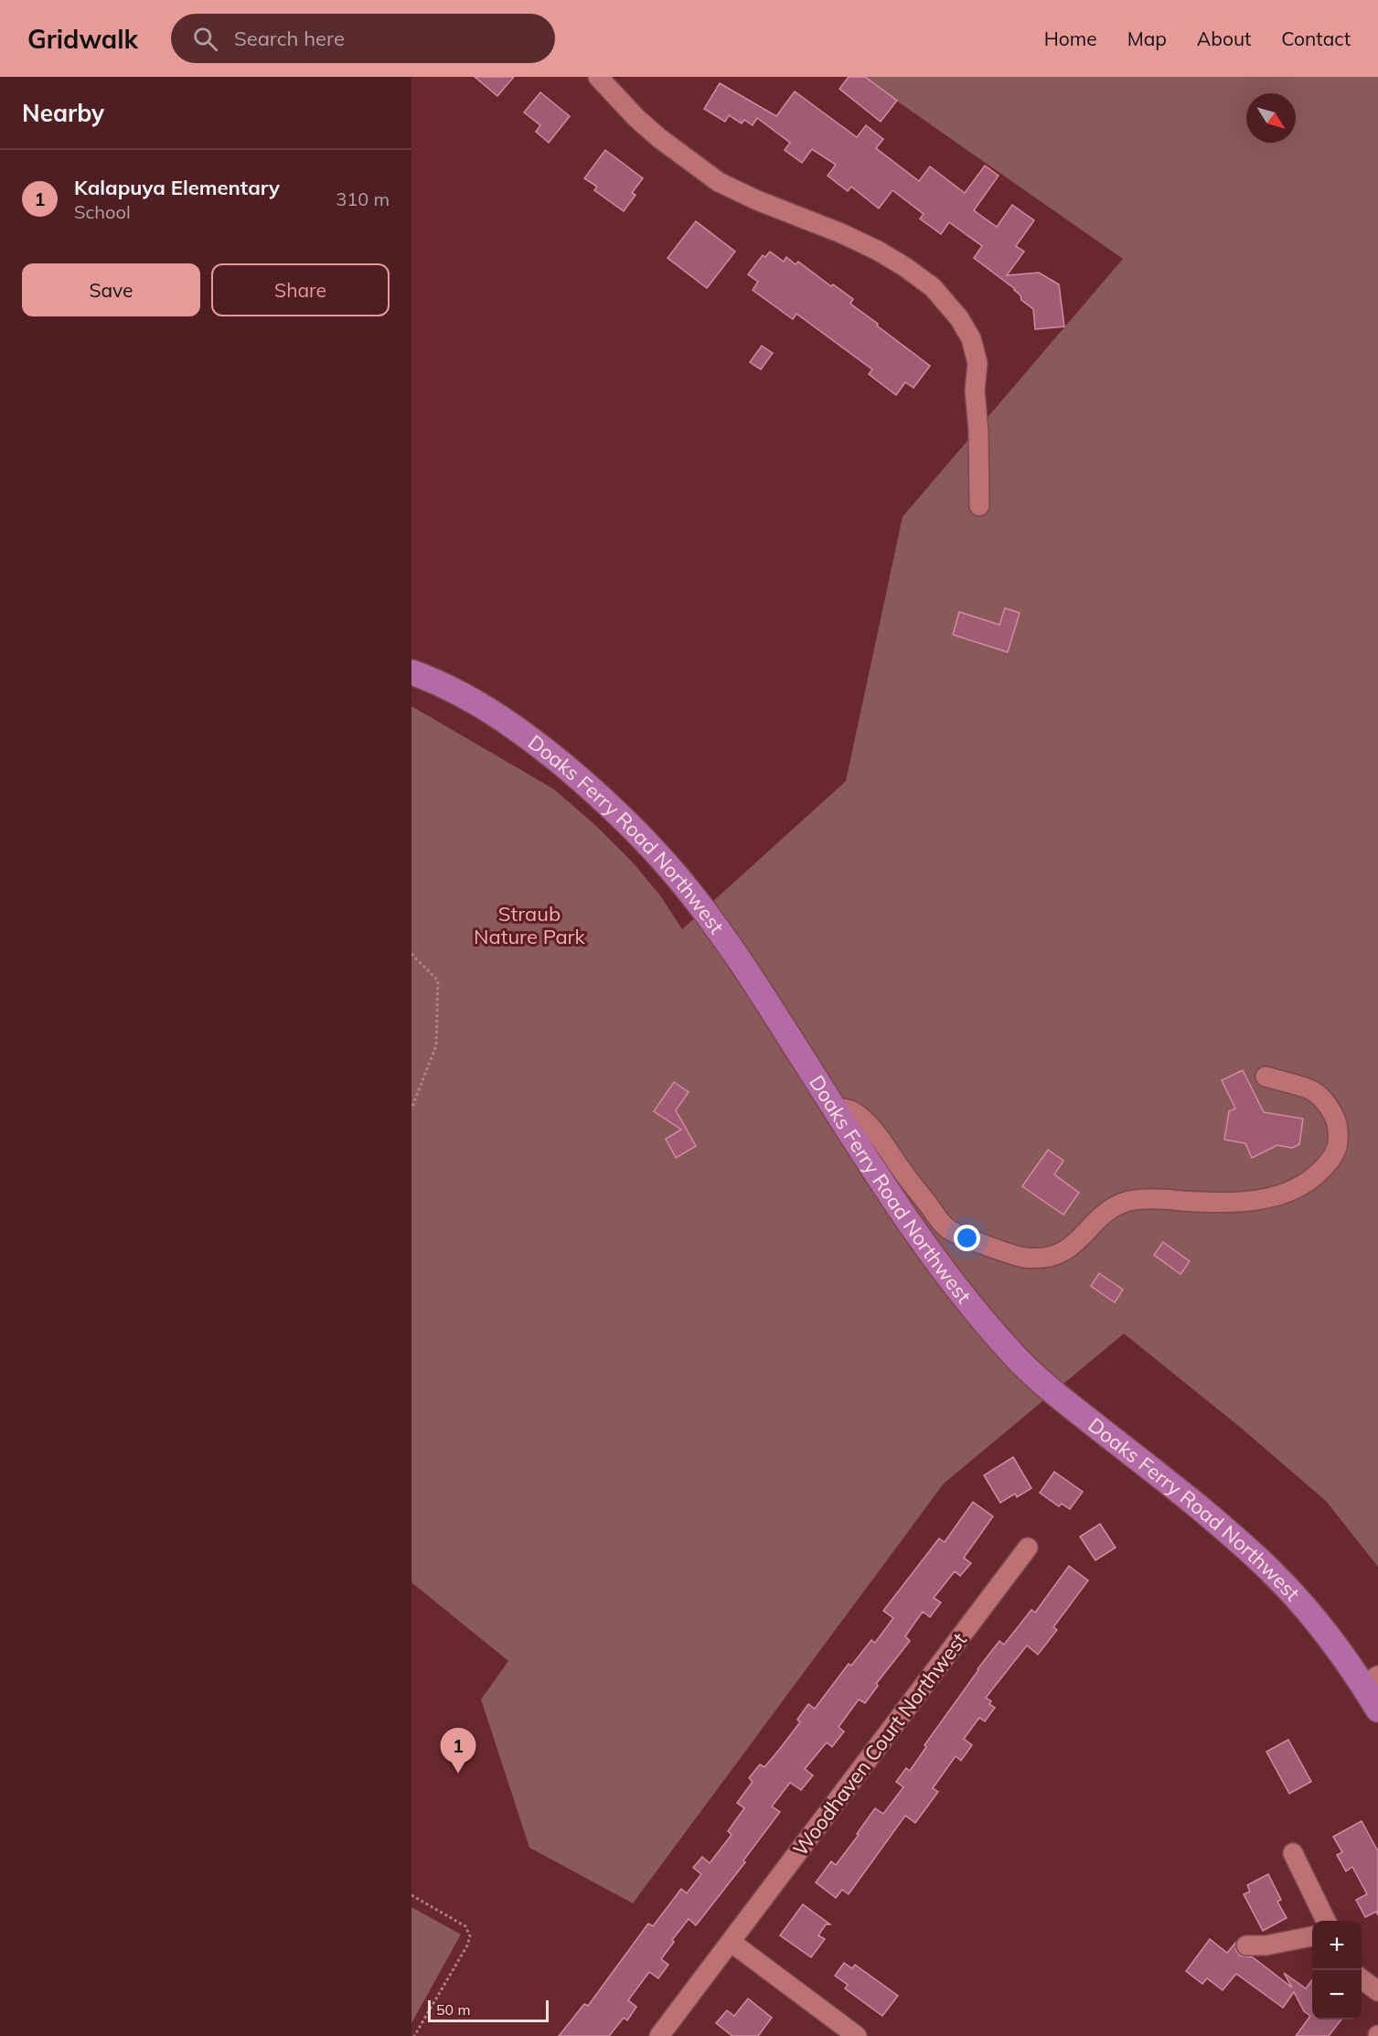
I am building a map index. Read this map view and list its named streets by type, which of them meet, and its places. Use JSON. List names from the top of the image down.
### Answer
{
  "streets": {
    "main road": ["Doaks Ferry Road Northwest"],
    "street": ["Woodhaven Court Northwest"]
  },
  "parks": ["Straub Nature Park"],
  "scale_bar": "50 m",
  "north": "bottom right",
  "page": {
    "header": "Gridwalk",
    "search": "Search here",
    "nav": [
      "Home",
      "Map",
      "About",
      "Contact"
    ],
    "heading": "Nearby",
    "list": [
      {
        "mark": "1",
        "name": "Kalapuya Elementary",
        "note": "School",
        "value": "310 m"
      }
    ],
    "buttons": ["Save", "Share"],
    "pins": "1",
    "map_buttons": ["+", "−"],
    "scale": "50 m"
  }
}
